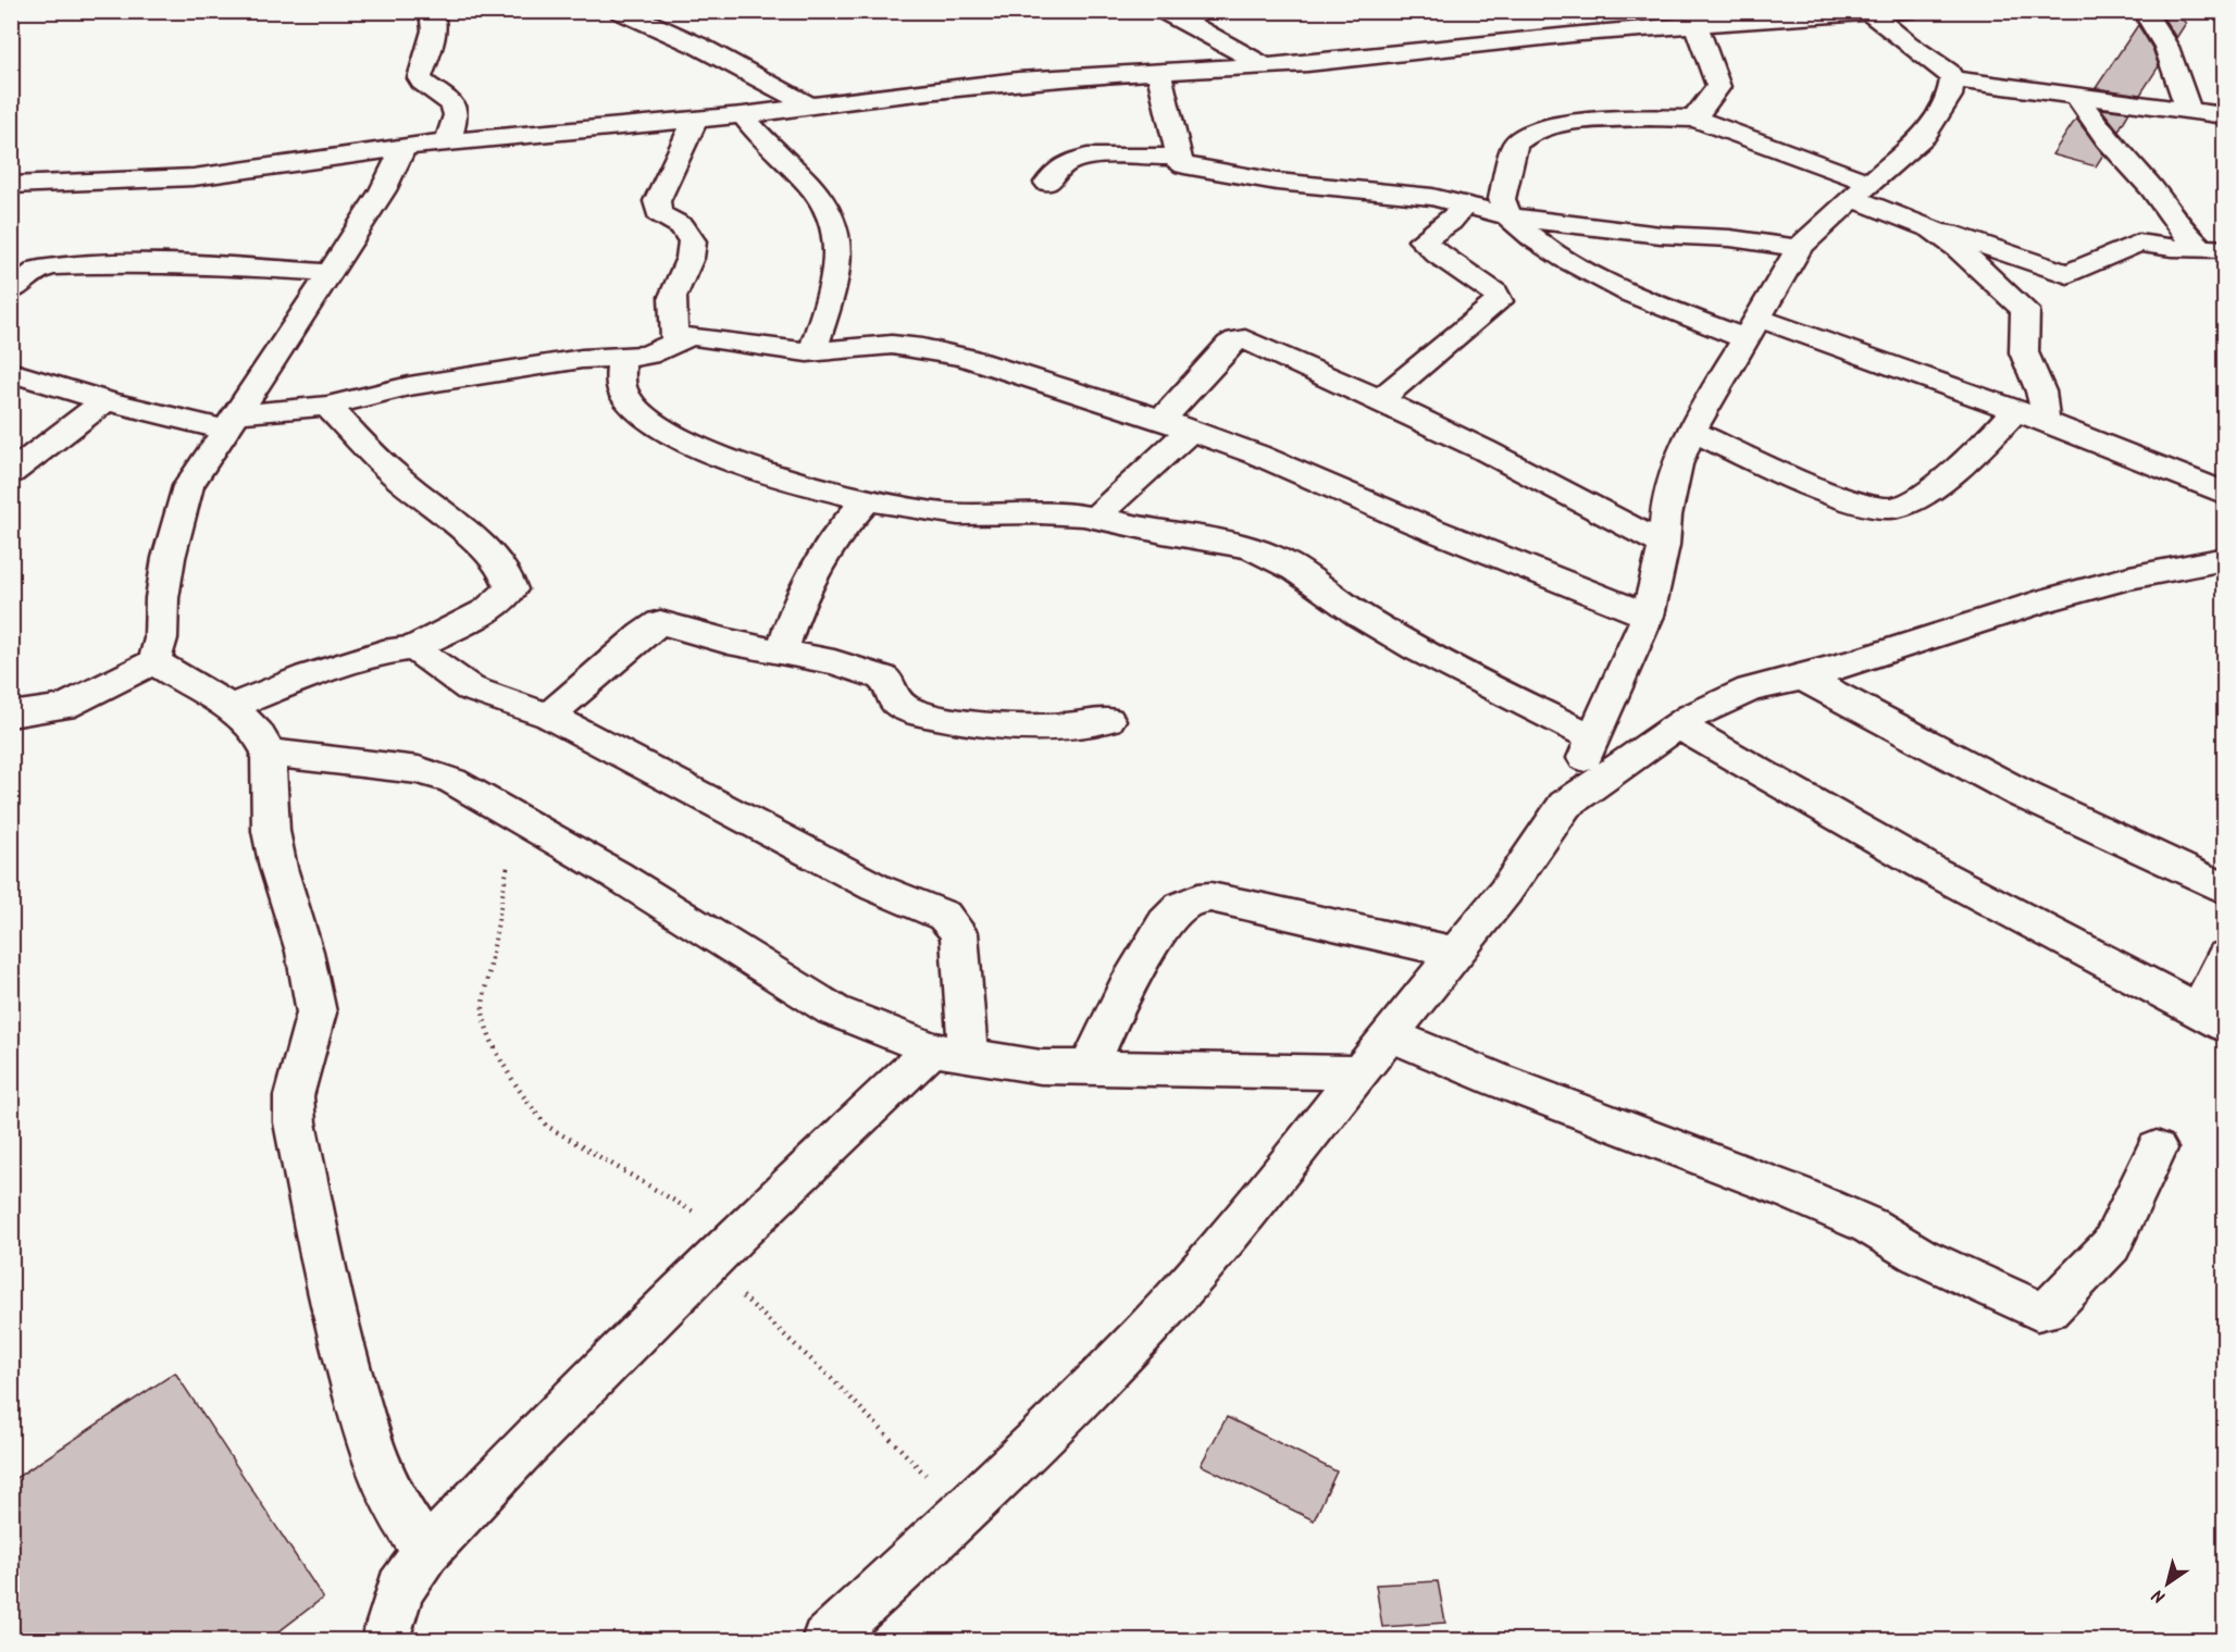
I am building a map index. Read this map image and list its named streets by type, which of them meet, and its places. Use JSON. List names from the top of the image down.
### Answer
{
  "north": "bottom left"
}
